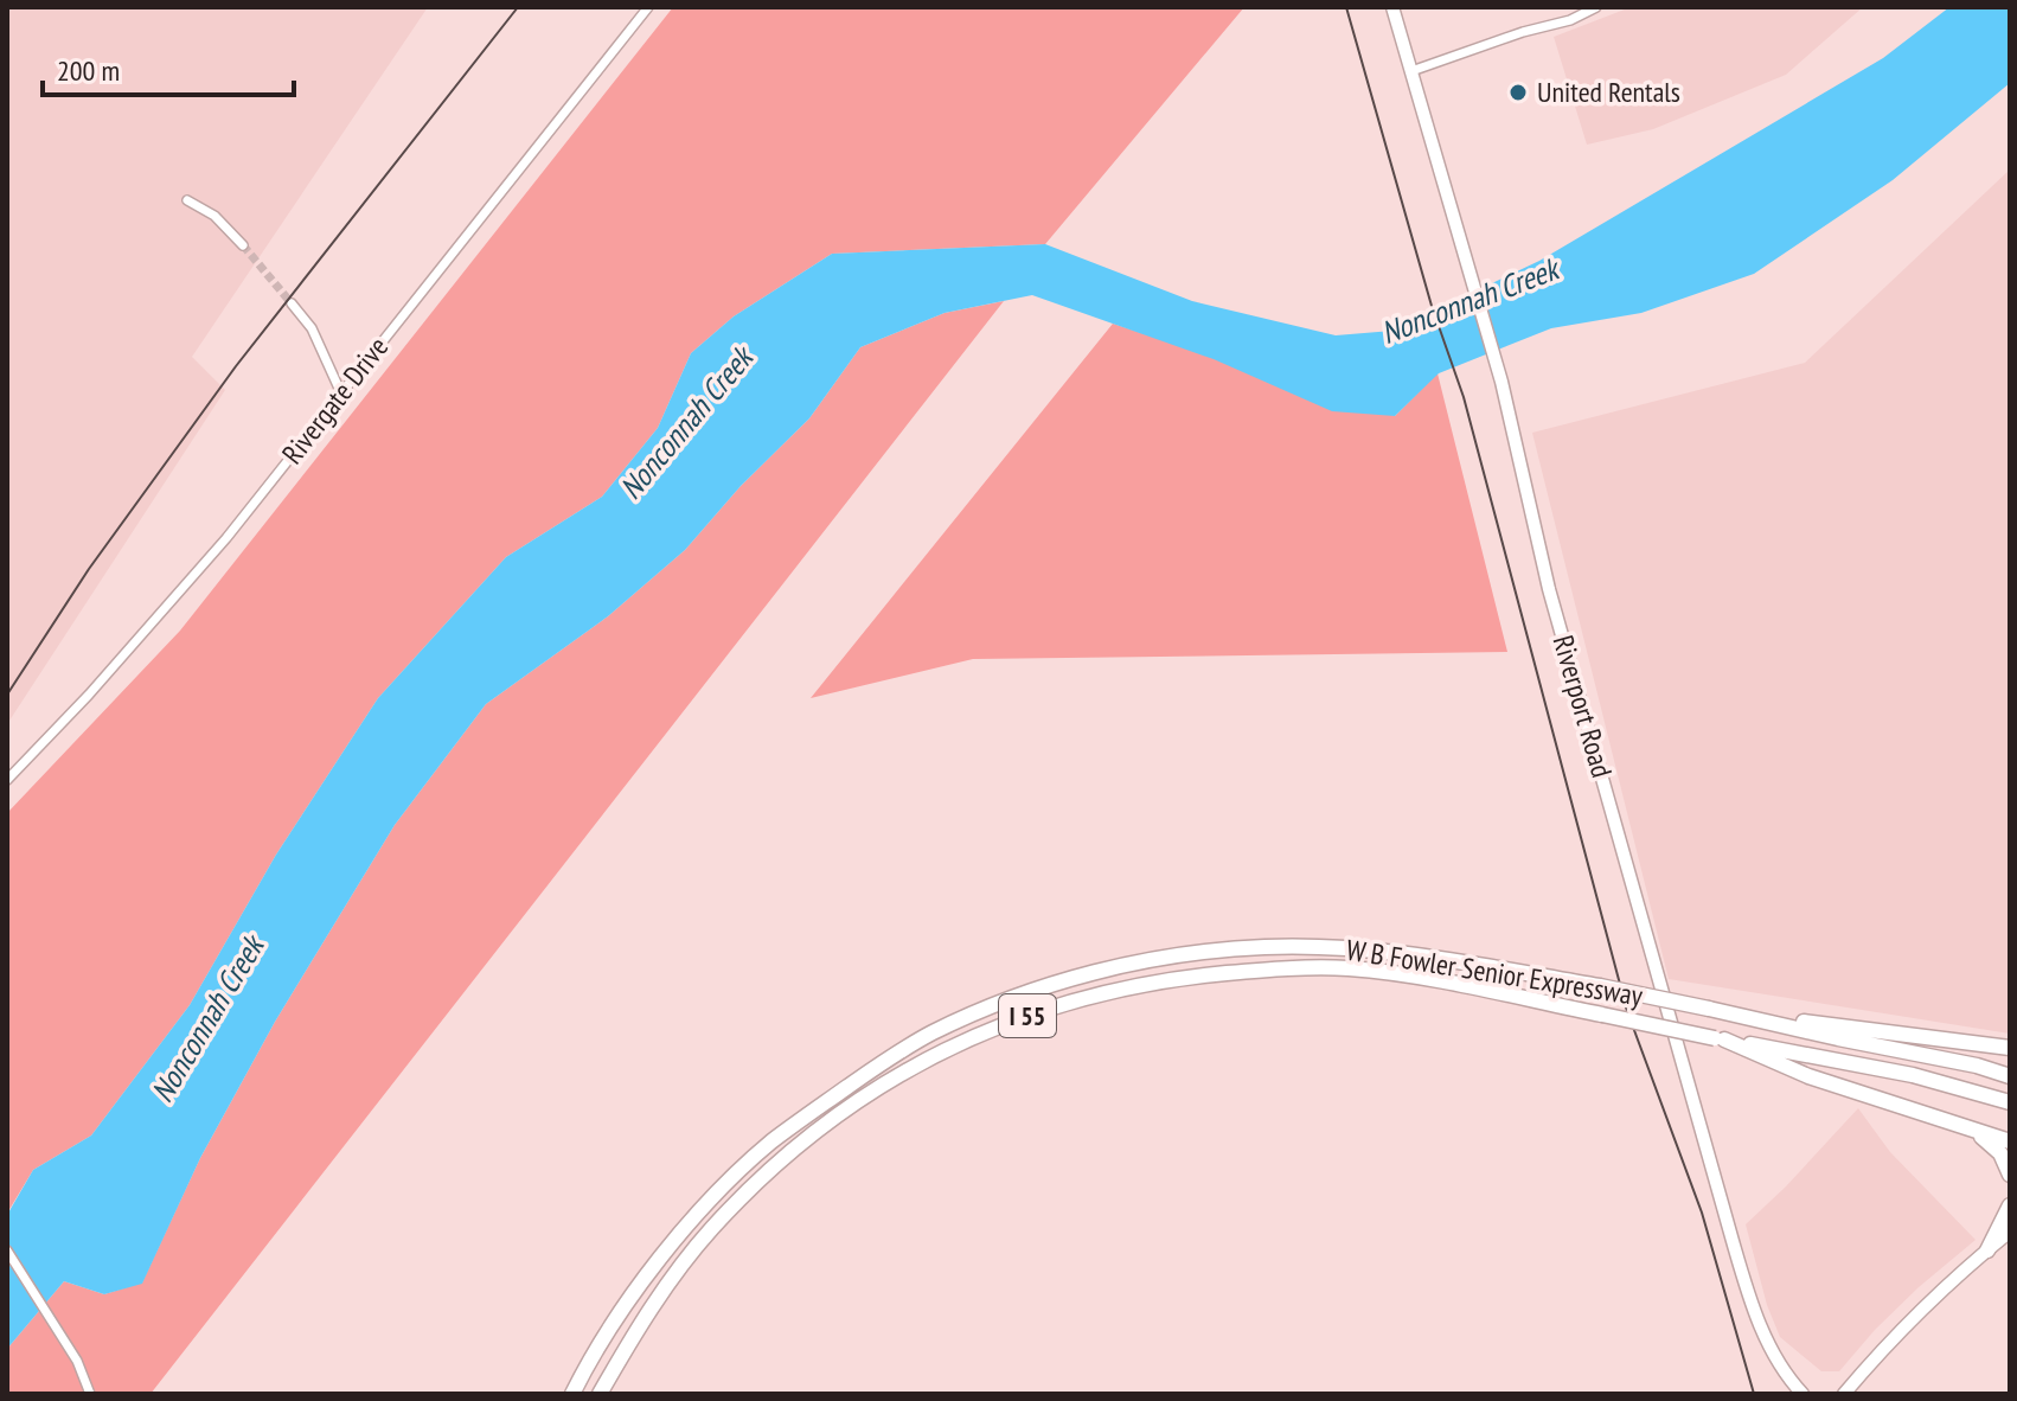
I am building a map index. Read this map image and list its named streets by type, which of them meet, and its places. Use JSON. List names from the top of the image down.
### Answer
{
  "streets": {
    "highway": ["W B Fowler Senior Expressway", "I 55"],
    "main road": ["Riverport Road"],
    "street": ["Rivergate Drive"]
  },
  "water": ["Nonconnah Creek"],
  "places": ["United Rentals"],
  "scale_bar": "200 m"
}
